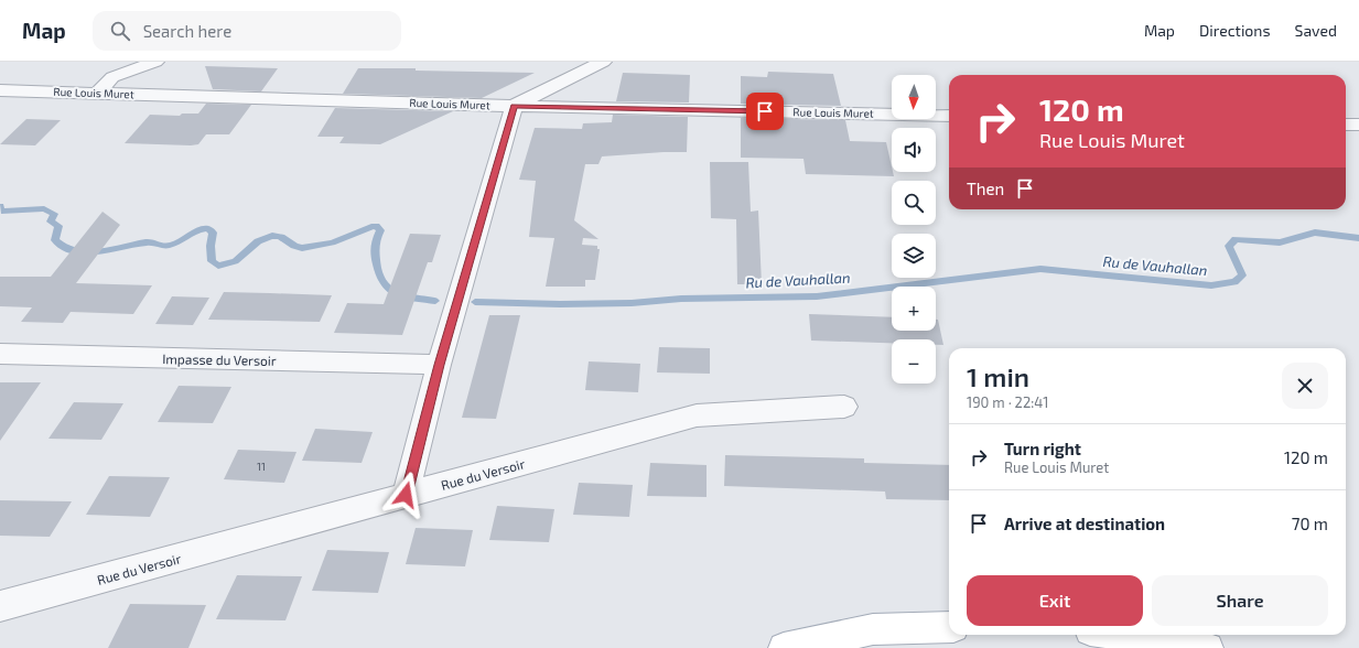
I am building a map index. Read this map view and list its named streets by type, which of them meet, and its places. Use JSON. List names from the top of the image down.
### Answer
{
  "streets": {
    "street": ["Rue Louis Muret", "Impasse du Versoir", "Rue du Versoir"]
  },
  "water": ["Ru de Vauhallan"],
  "house_numbers": ["11"],
  "north": "bottom",
  "page": {
    "header": "Map",
    "search": "Search here",
    "nav": ["Map", "Directions", "Saved"],
    "map_buttons": ["+", "−"],
    "turn": ["120 m", "Rue Louis Muret"],
    "then": "Then",
    "heading": ["1 min", "190 m · 22:41"],
    "list": [
      {
        "name": "Turn right",
        "note": "Rue Louis Muret",
        "value": "120 m"
      },
      {
        "name": "Arrive at destination",
        "value": "70 m"
      }
    ],
    "buttons": ["Exit", "Share"]
  }
}
